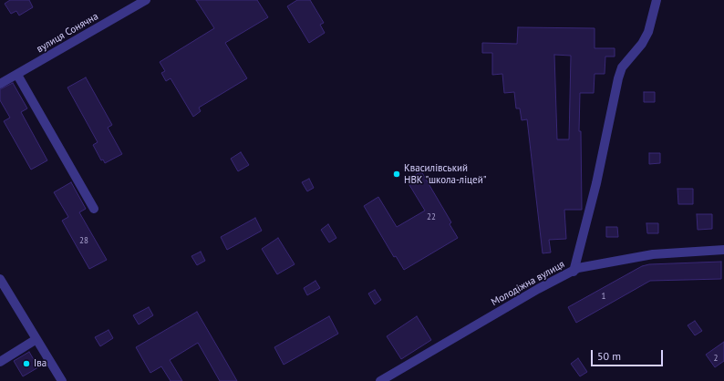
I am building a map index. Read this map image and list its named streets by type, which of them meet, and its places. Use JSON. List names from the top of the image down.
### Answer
{
  "streets": {
    "street": ["вулиця Сонячна", "Молодіжна вулиця"]
  },
  "places": ["Квасилівський НВК \"школа-ліцей\"", "Іва"],
  "house_numbers": [
    "22",
    "28",
    "1",
    "2"
  ],
  "scale_bar": "50 m"
}
